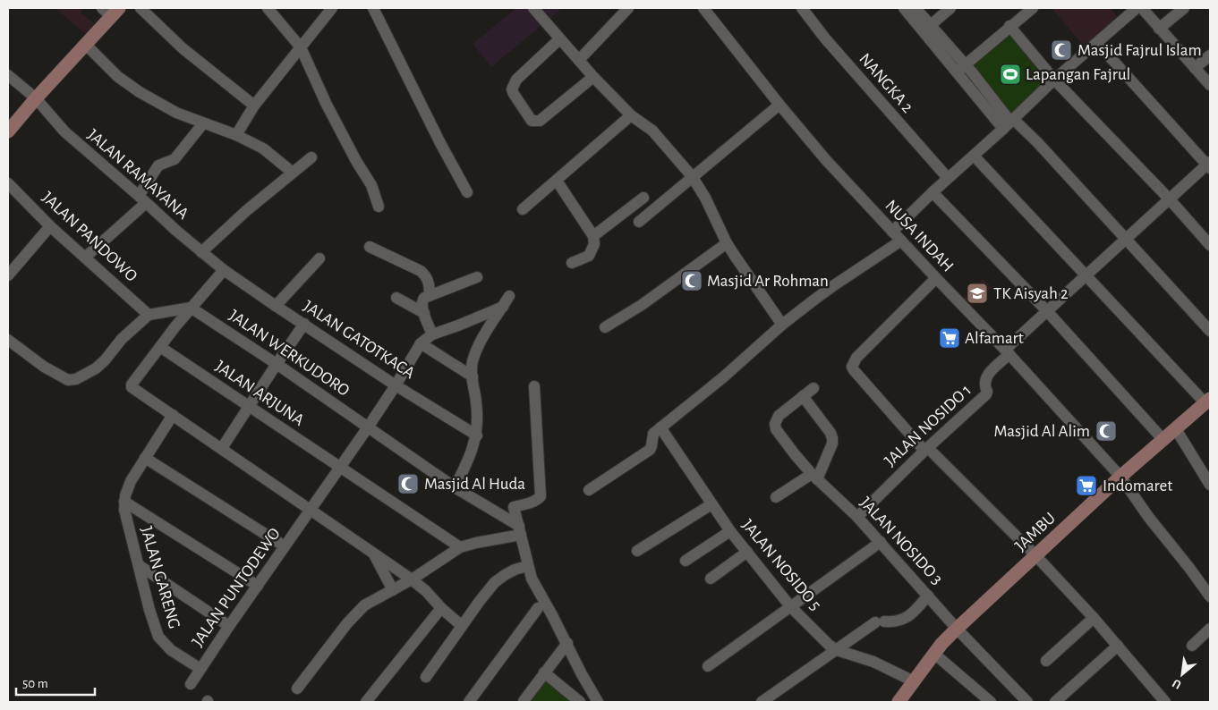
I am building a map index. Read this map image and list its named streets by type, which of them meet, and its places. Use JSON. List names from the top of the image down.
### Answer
{
  "streets": {
    "street": [
      "NANGKA 2",
      "JALAN RAMAYANA",
      "NUSA INDAH",
      "JALAN PANDOWO",
      "JALAN GATOTKACA",
      "JALAN WERKUDORO",
      "JALAN ARJUNA",
      "JALAN NOSIDO 1",
      "JAMBU",
      "JALAN NOSIDO 3",
      "JALAN NOSIDO 5",
      "JALAN GARENG",
      "JALAN PUNTODEWO"
    ]
  },
  "crossings": [
    ["JALAN RAMAYANA", "JALAN GATOTKACA"],
    ["NUSA INDAH", "JALAN NOSIDO 1"],
    ["NUSA INDAH", "JAMBU"],
    ["JALAN GATOTKACA", "JALAN PUNTODEWO"],
    ["JALAN WERKUDORO", "JALAN PUNTODEWO"],
    ["JALAN ARJUNA", "JALAN PUNTODEWO"],
    ["JALAN NOSIDO 1", "JALAN NOSIDO 3"],
    ["JAMBU", "JALAN NOSIDO 3"],
    ["JAMBU", "JALAN NOSIDO 5"],
    ["JALAN GARENG", "JALAN PUNTODEWO"]
  ],
  "places": {
    "mosque": [
      "Masjid Fajrul Islam",
      "Masjid Ar Rohman",
      "Masjid Al Alim",
      "Masjid Al Huda"
    ],
    "sports": ["Lapangan Fajrul"],
    "school or university": ["TK Aisyah 2"],
    "supermarket": ["Alfamart", "Indomaret"]
  },
  "scale_bar": "50 m",
  "north": "bottom left"
}
